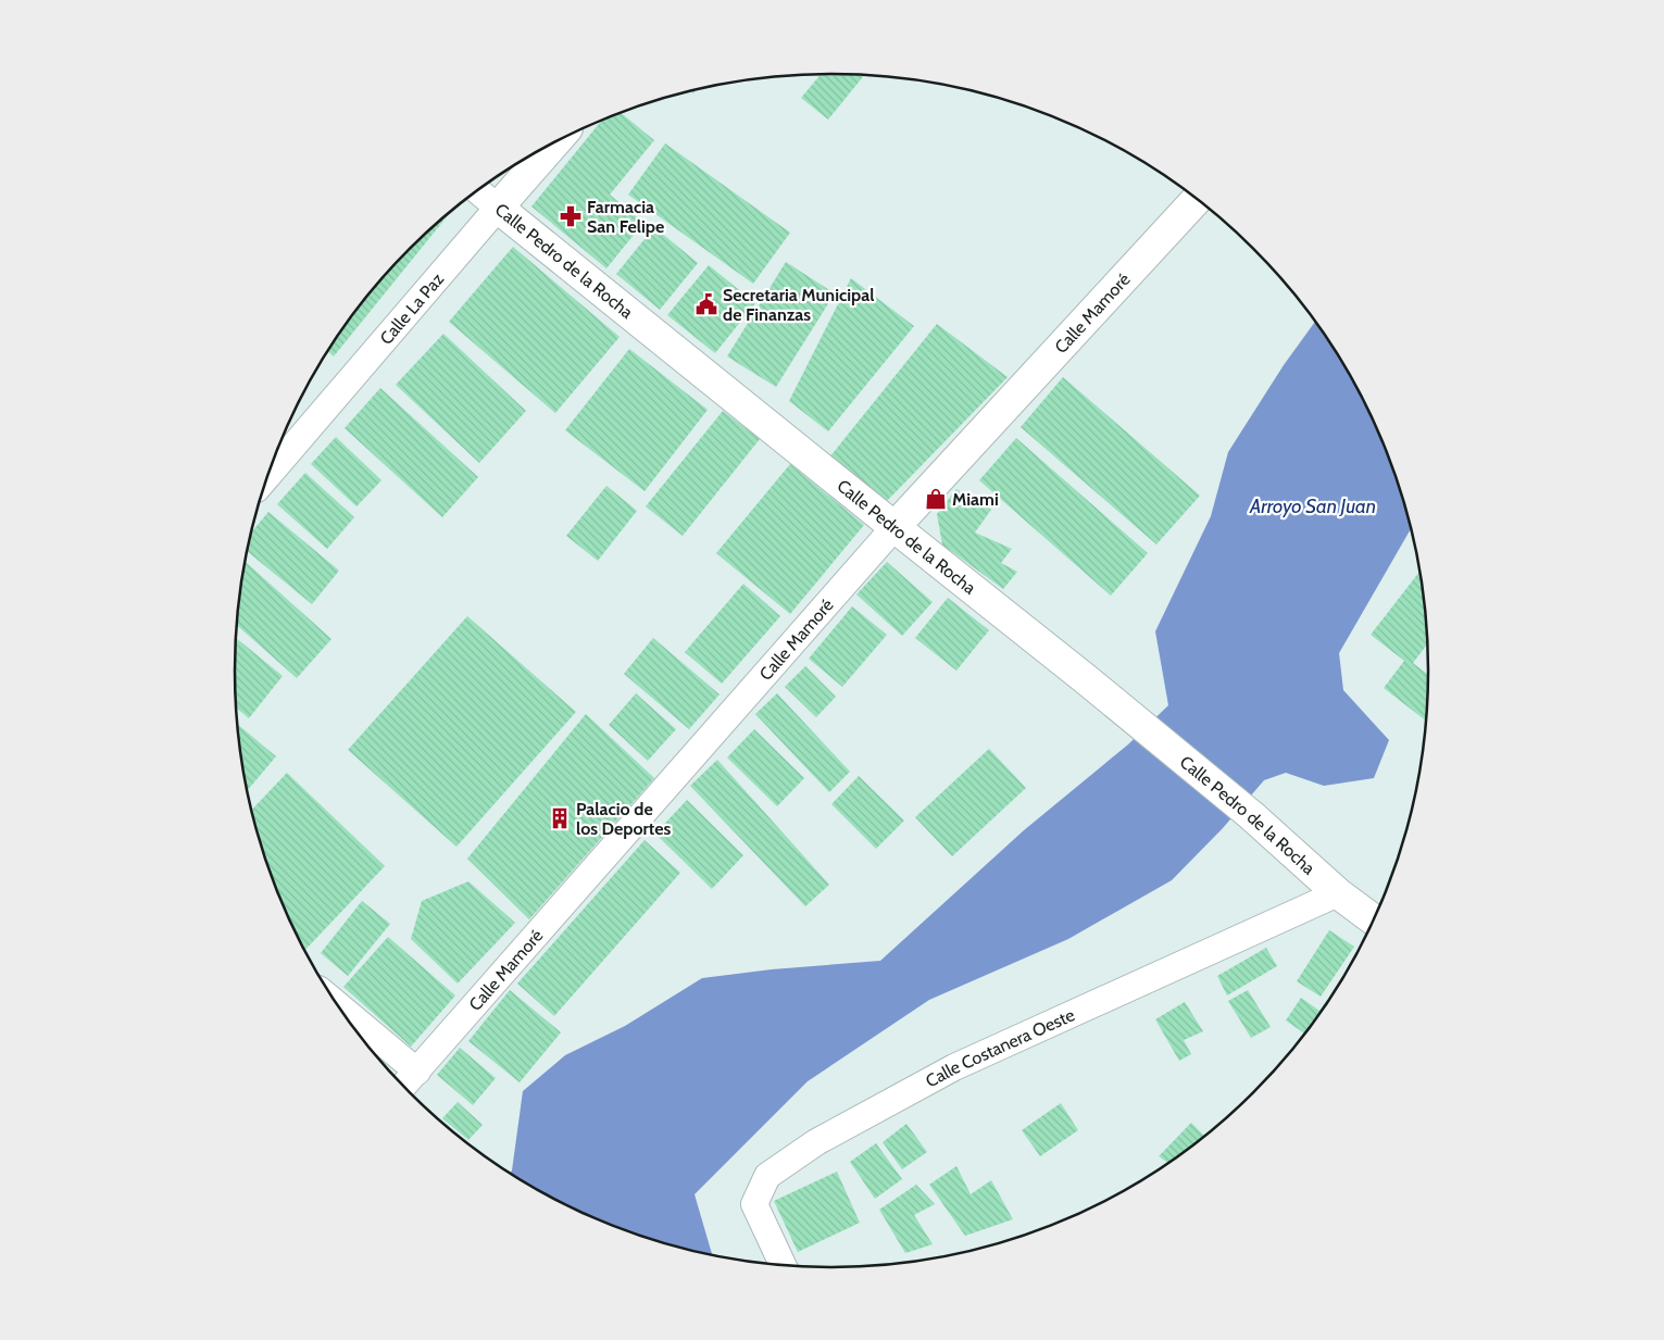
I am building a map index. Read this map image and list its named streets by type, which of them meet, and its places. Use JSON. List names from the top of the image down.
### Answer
{
  "streets": {
    "main road": ["Calle Pedro de la Rocha", "Calle La Paz", "Calle Mamoré"],
    "street": ["Calle Costanera Oeste"]
  },
  "crossings": [
    ["Calle Pedro de la Rocha", "Calle La Paz"],
    ["Calle Pedro de la Rocha", "Calle Mamoré"],
    ["Calle Pedro de la Rocha", "Calle Costanera Oeste"]
  ],
  "water": ["Arroyo San Juan"],
  "places": {
    "pharmacy": ["Farmacia San Felipe"],
    "public building": ["Secretaria Municipal de Finanzas"],
    "shop": ["Miami"],
    "building": ["Palacio de los Deportes"]
  }
}
